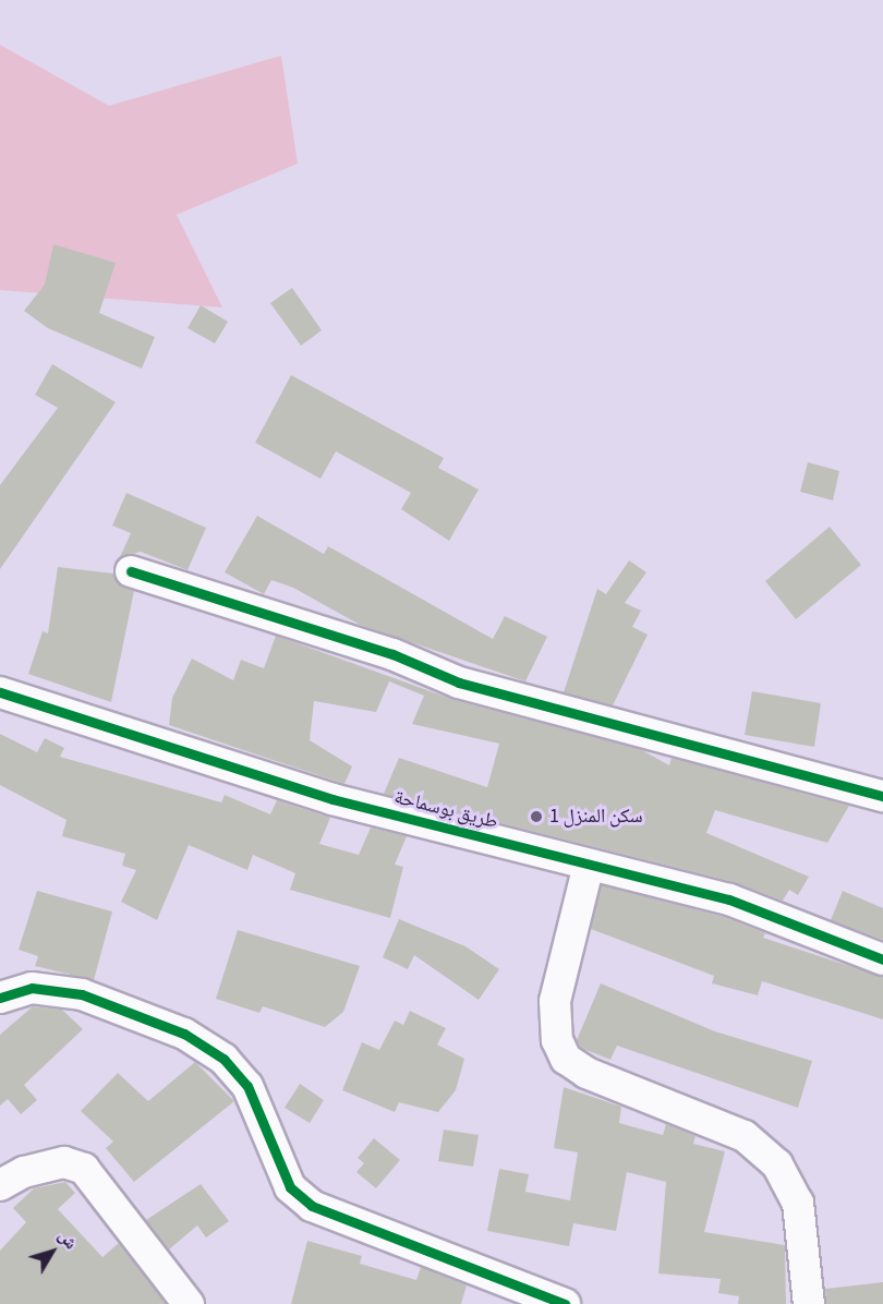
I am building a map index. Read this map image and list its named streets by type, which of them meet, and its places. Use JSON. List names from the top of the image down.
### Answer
{
  "streets": {
    "street": ["طريق بوسماحة"]
  },
  "places": ["سكن المنزل 1"],
  "north": "top right"
}
